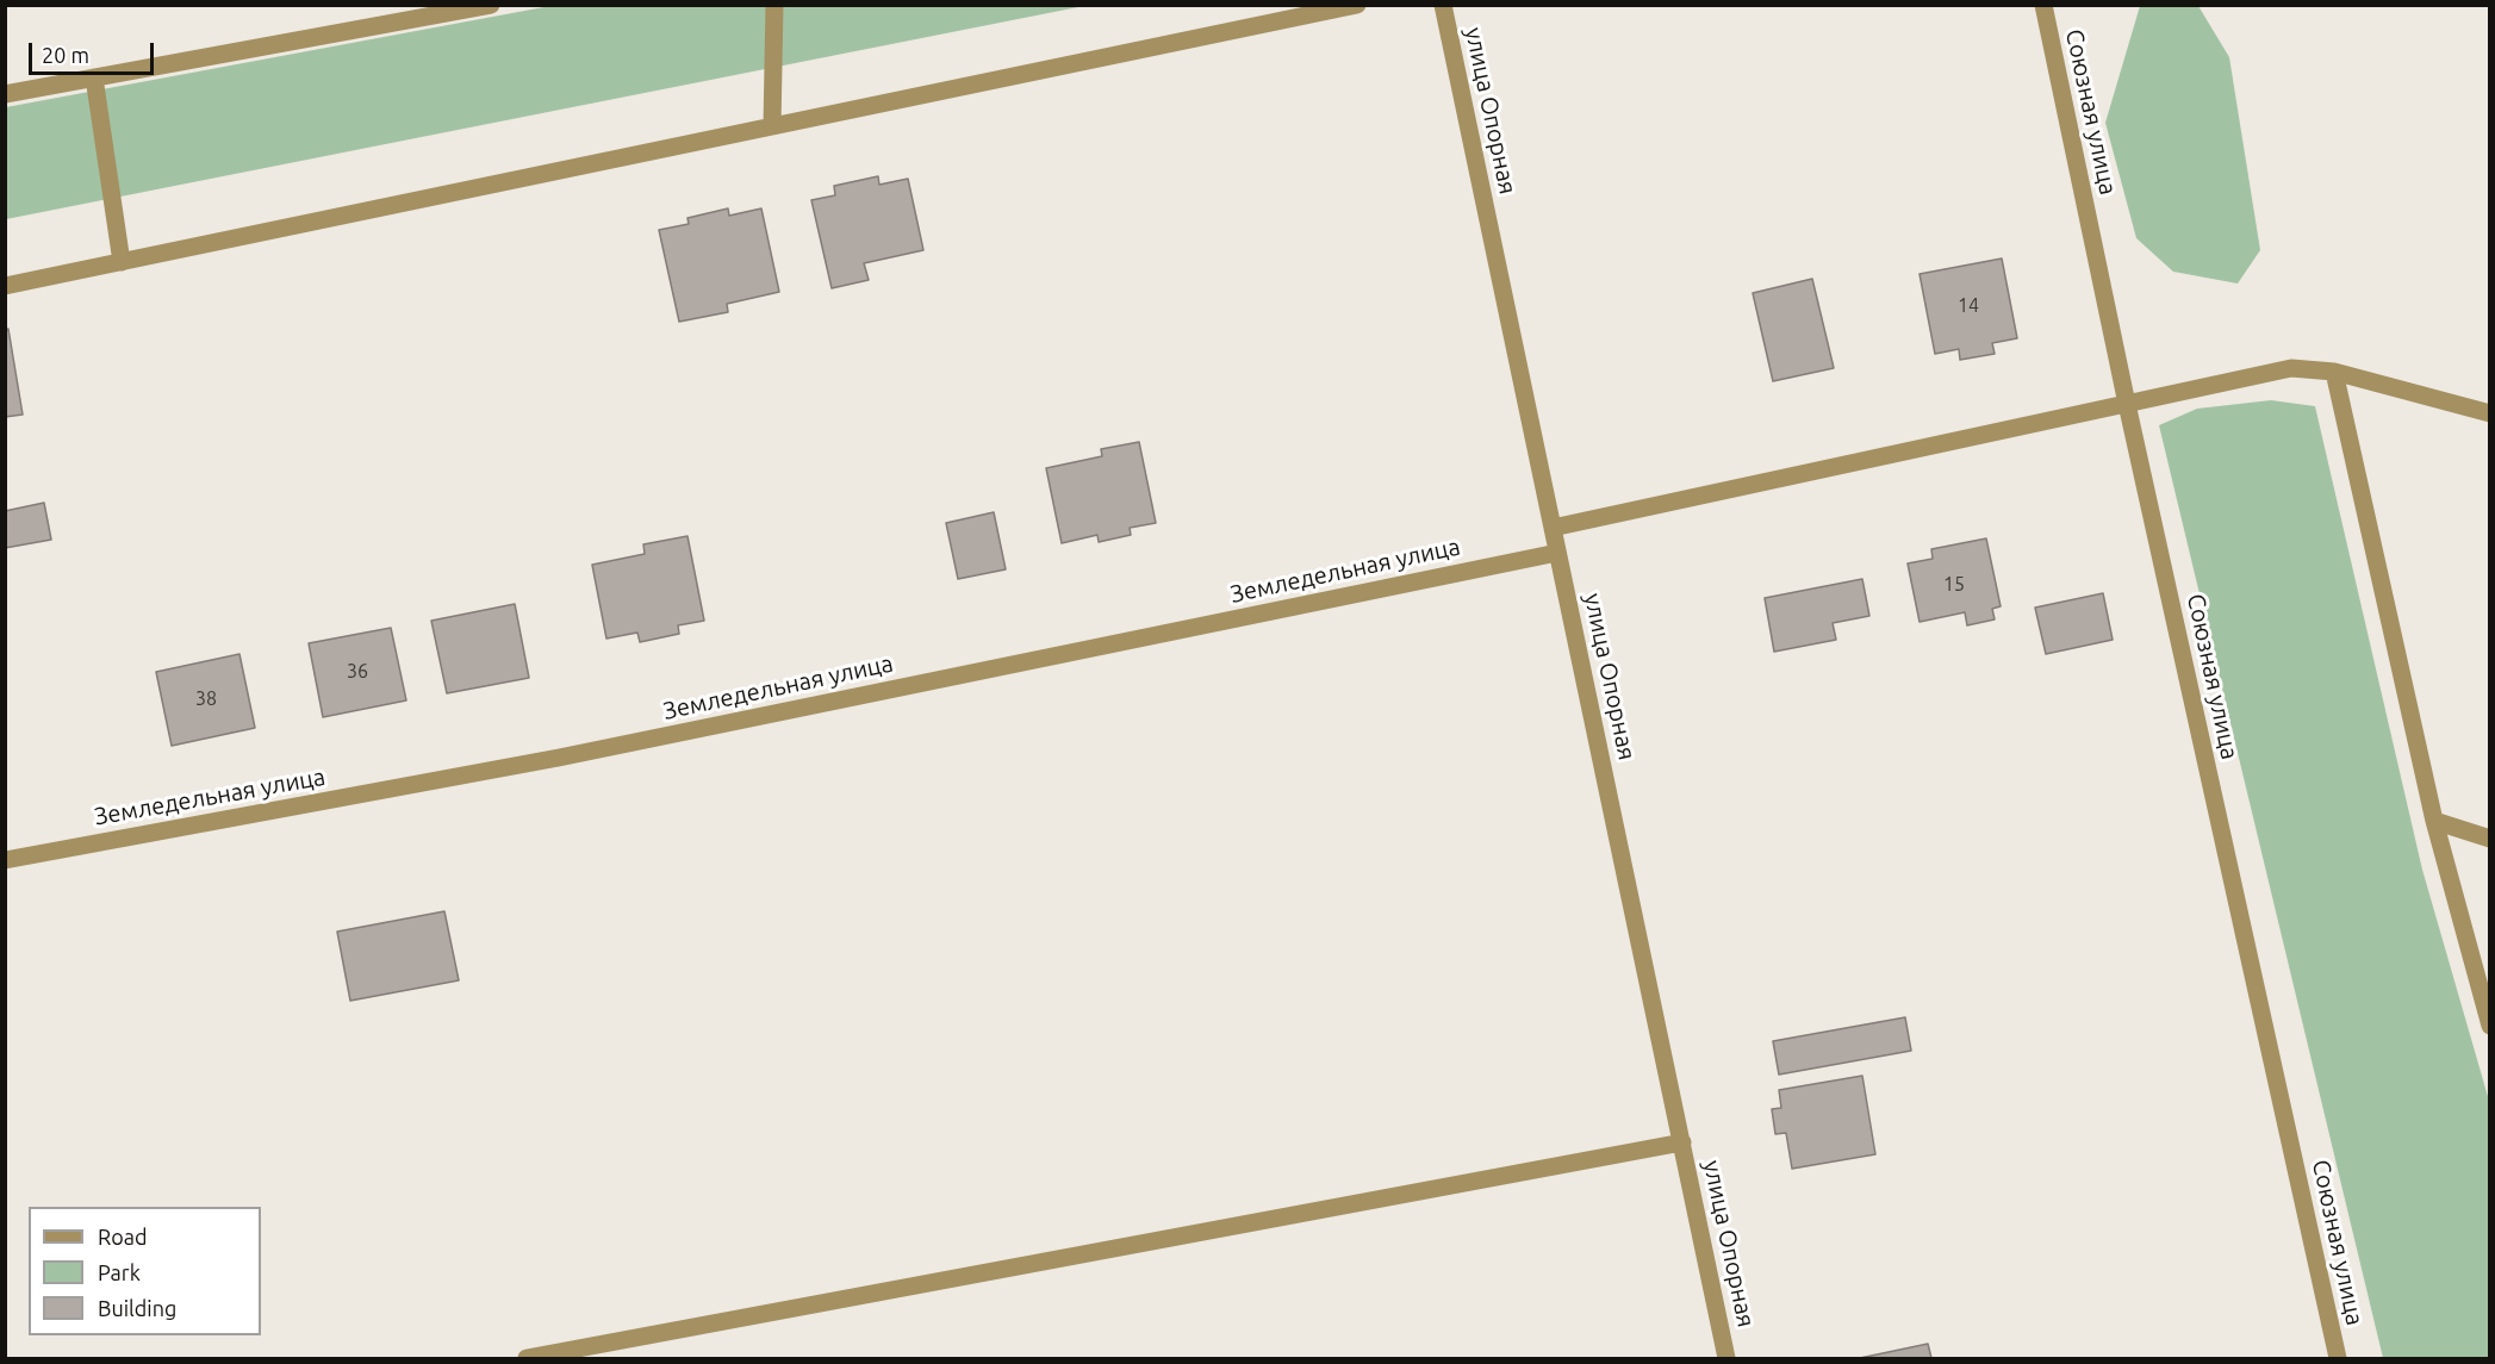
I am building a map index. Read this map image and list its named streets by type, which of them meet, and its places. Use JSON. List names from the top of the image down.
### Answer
{
  "streets": {
    "street": ["улица Опорная", "Союзная улица", "Земледельная улица"]
  },
  "crossings": [
    ["улица Опорная", "Земледельная улица"]
  ],
  "house_numbers": [
    "14",
    "15",
    "36",
    "38"
  ],
  "legend": ["Road", "Park", "Building"],
  "scale_bar": "20 m"
}
